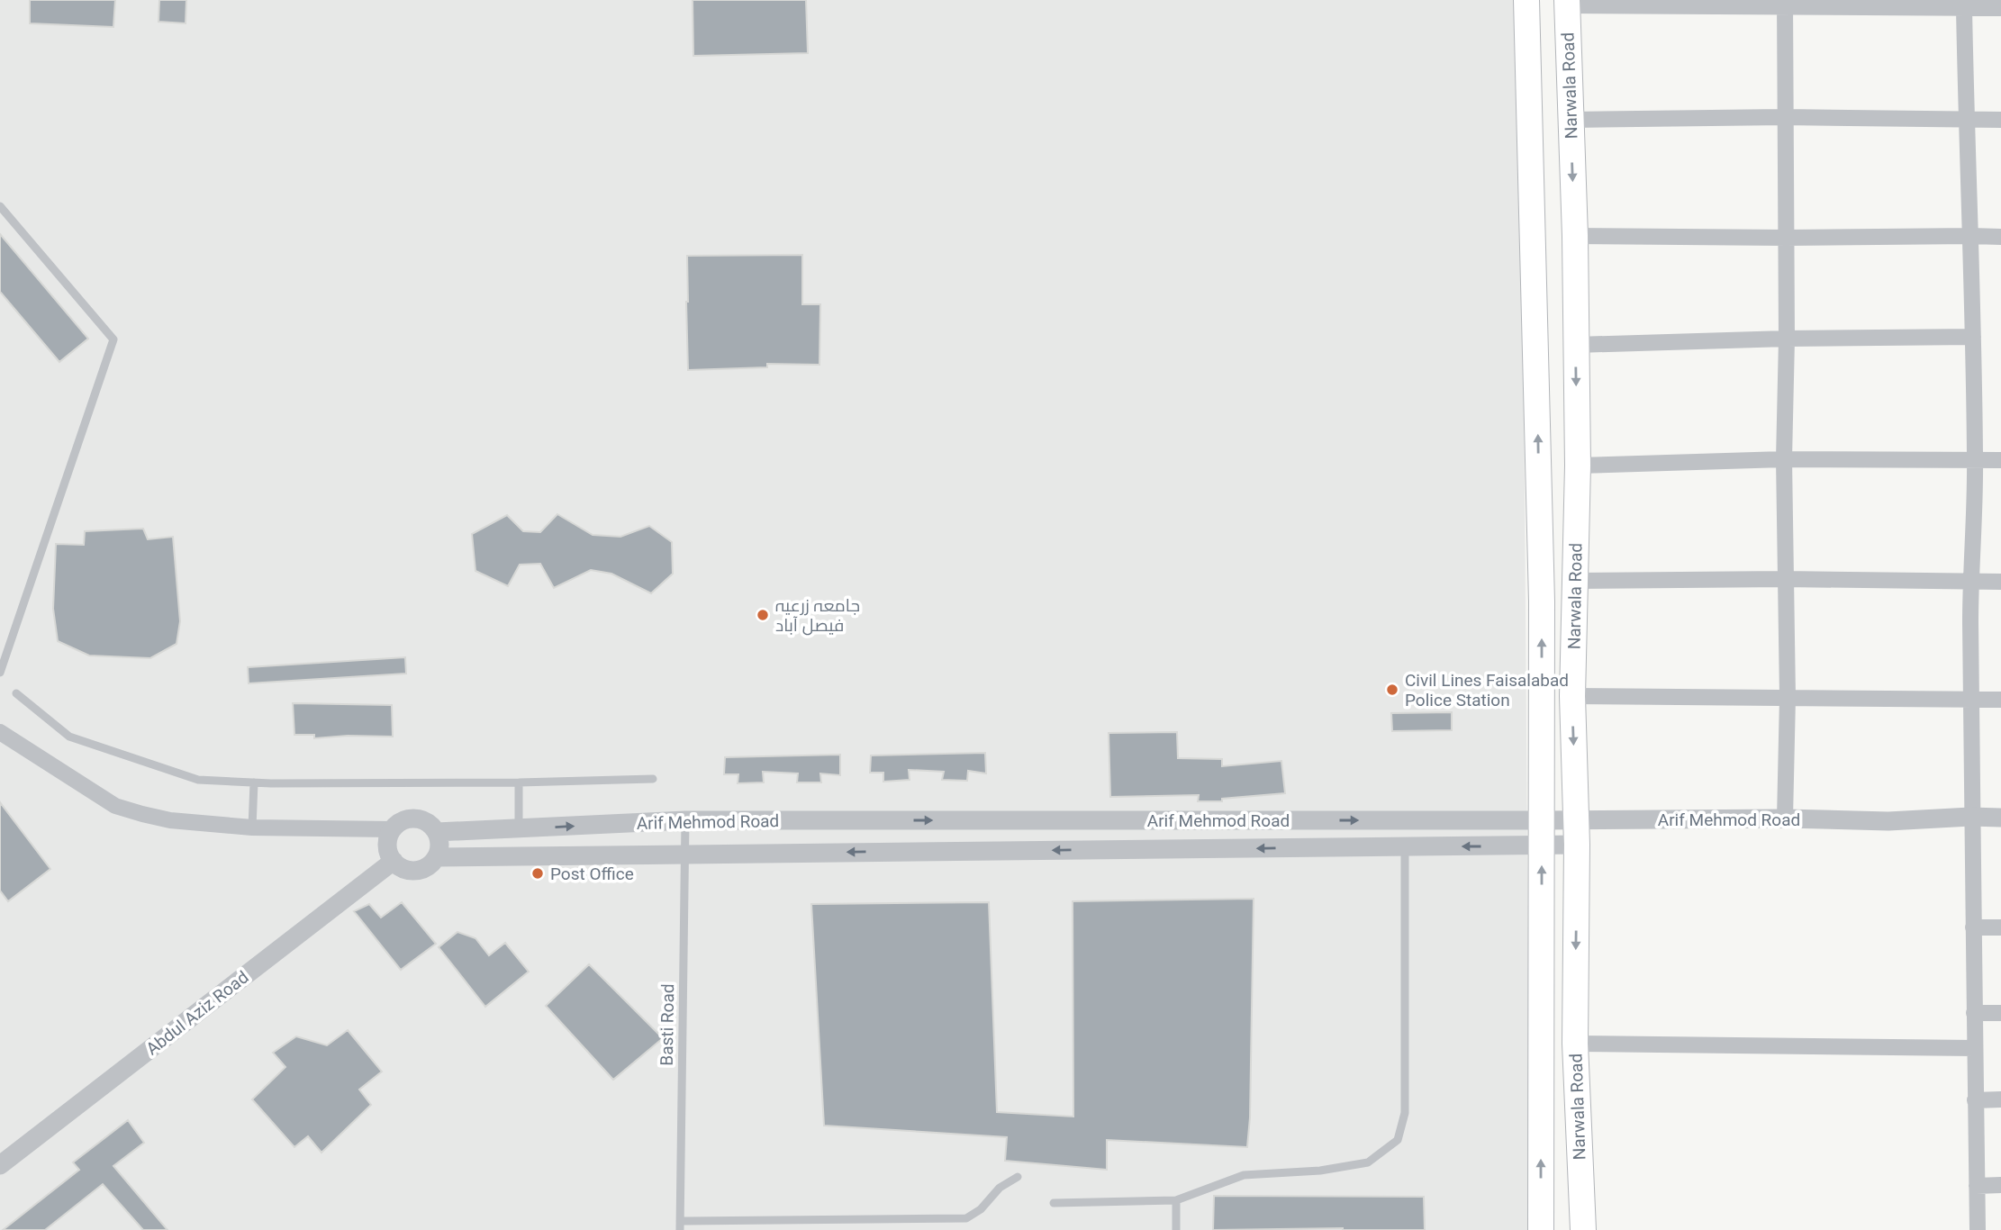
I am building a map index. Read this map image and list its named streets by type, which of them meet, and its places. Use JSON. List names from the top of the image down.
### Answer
{
  "streets": {
    "main road": ["Narwala Road"],
    "street": ["Arif Mehmod Road", "Abdul Aziz Road"],
    "lane": ["Basti Road"]
  },
  "crossings": [
    ["Narwala Road", "Arif Mehmod Road"],
    ["Arif Mehmod Road", "Abdul Aziz Road"],
    ["Arif Mehmod Road", "Basti Road"]
  ],
  "places": ["جامعہ زرعیہ فیصل آباد", "Civil Lines Faisalabad Police Station", "Post Office"]
}
